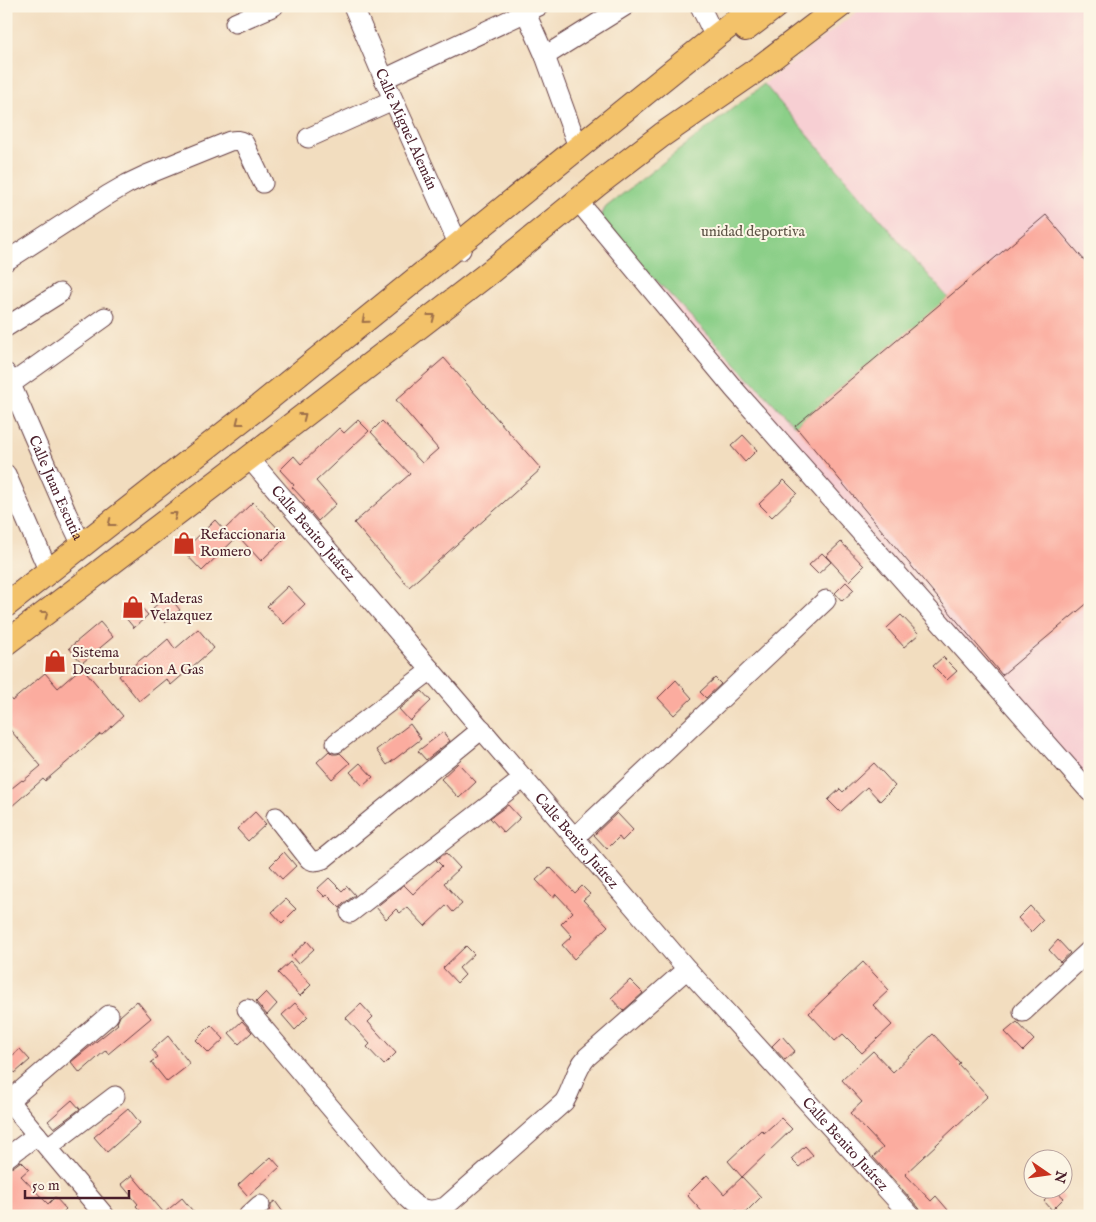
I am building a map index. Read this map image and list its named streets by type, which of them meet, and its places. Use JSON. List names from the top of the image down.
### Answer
{
  "streets": {
    "street": ["Calle Miguel Alemán", "Calle Juan Escutia", "Calle Benito Juárez"]
  },
  "parks": ["unidad deportiva"],
  "places": {
    "shop": ["Refaccionaria Romero", "Maderas Velazquez", "Sistema Decarburacion A Gas"]
  },
  "scale_bar": "50 m",
  "north": "right"
}
